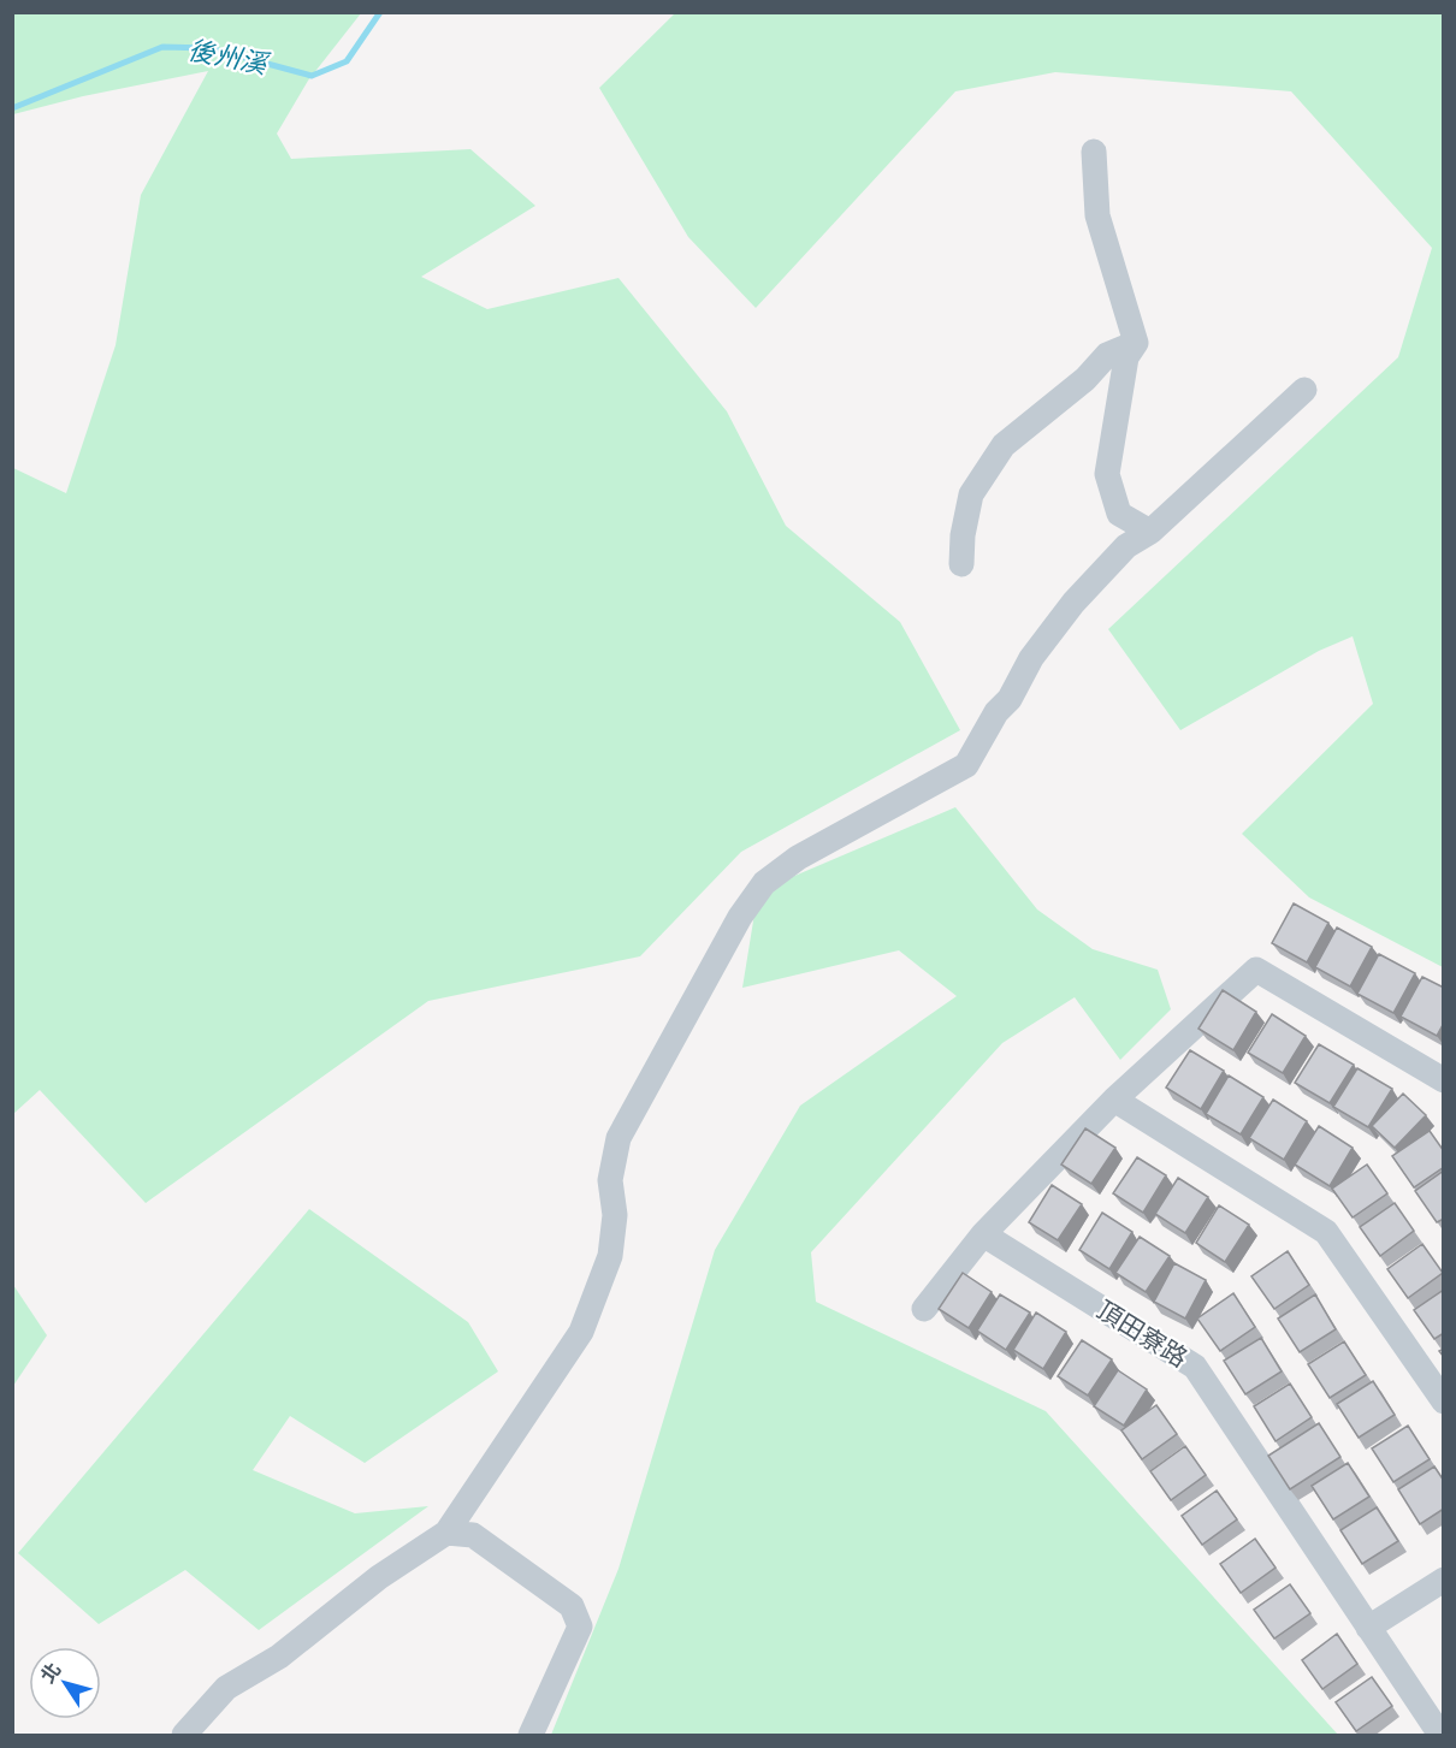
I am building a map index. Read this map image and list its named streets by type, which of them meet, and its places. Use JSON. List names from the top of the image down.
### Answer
{
  "streets": {
    "street": ["頂田寮路"]
  },
  "water": ["後州溪"],
  "north": "top left"
}
